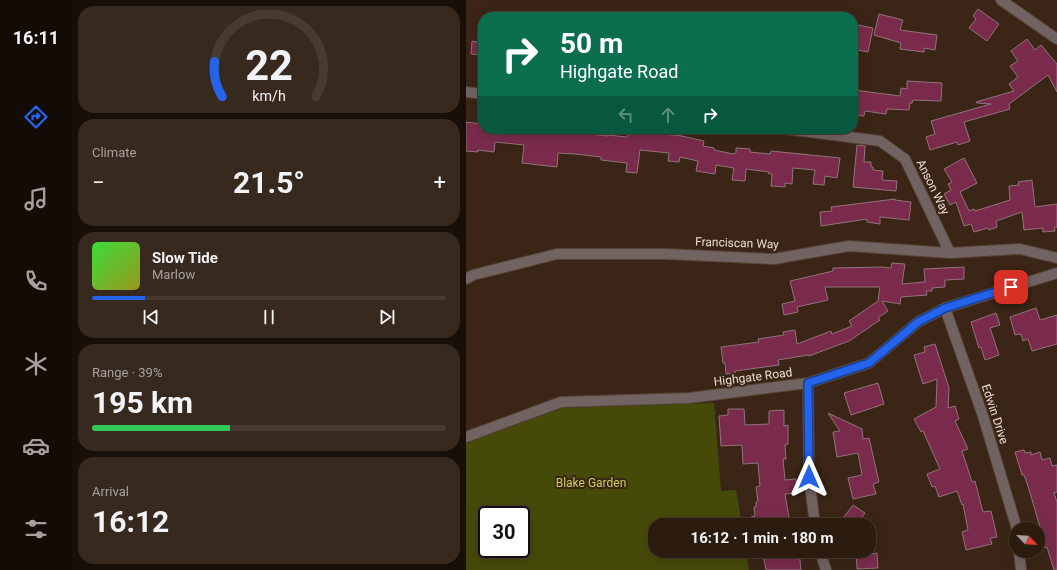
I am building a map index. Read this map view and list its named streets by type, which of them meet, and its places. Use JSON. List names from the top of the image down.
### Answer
{
  "streets": {
    "street": [
      "Anson Way",
      "Franciscan Way",
      "Highgate Road",
      "Edwin Drive"
    ]
  },
  "crossings": [
    ["Anson Way", "Franciscan Way"],
    ["Highgate Road", "Edwin Drive"]
  ],
  "parks": ["Blake Garden"],
  "north": "bottom right",
  "page": {
    "tabs": "16:11",
    "turn": ["50 m", "Highgate Road"],
    "tile": [
      "Climate",
      ["Range · 39%", "195 km"],
      ["Arrival", "16:12"]
    ],
    "heat": ["−", "21.5°", "+"],
    "song": ["Slow Tide", "Marlow"],
    "limit": "30",
    "trip": "16:12 · 1 min · 180 m",
    "gauge": ["22", "km/h"]
  }
}
